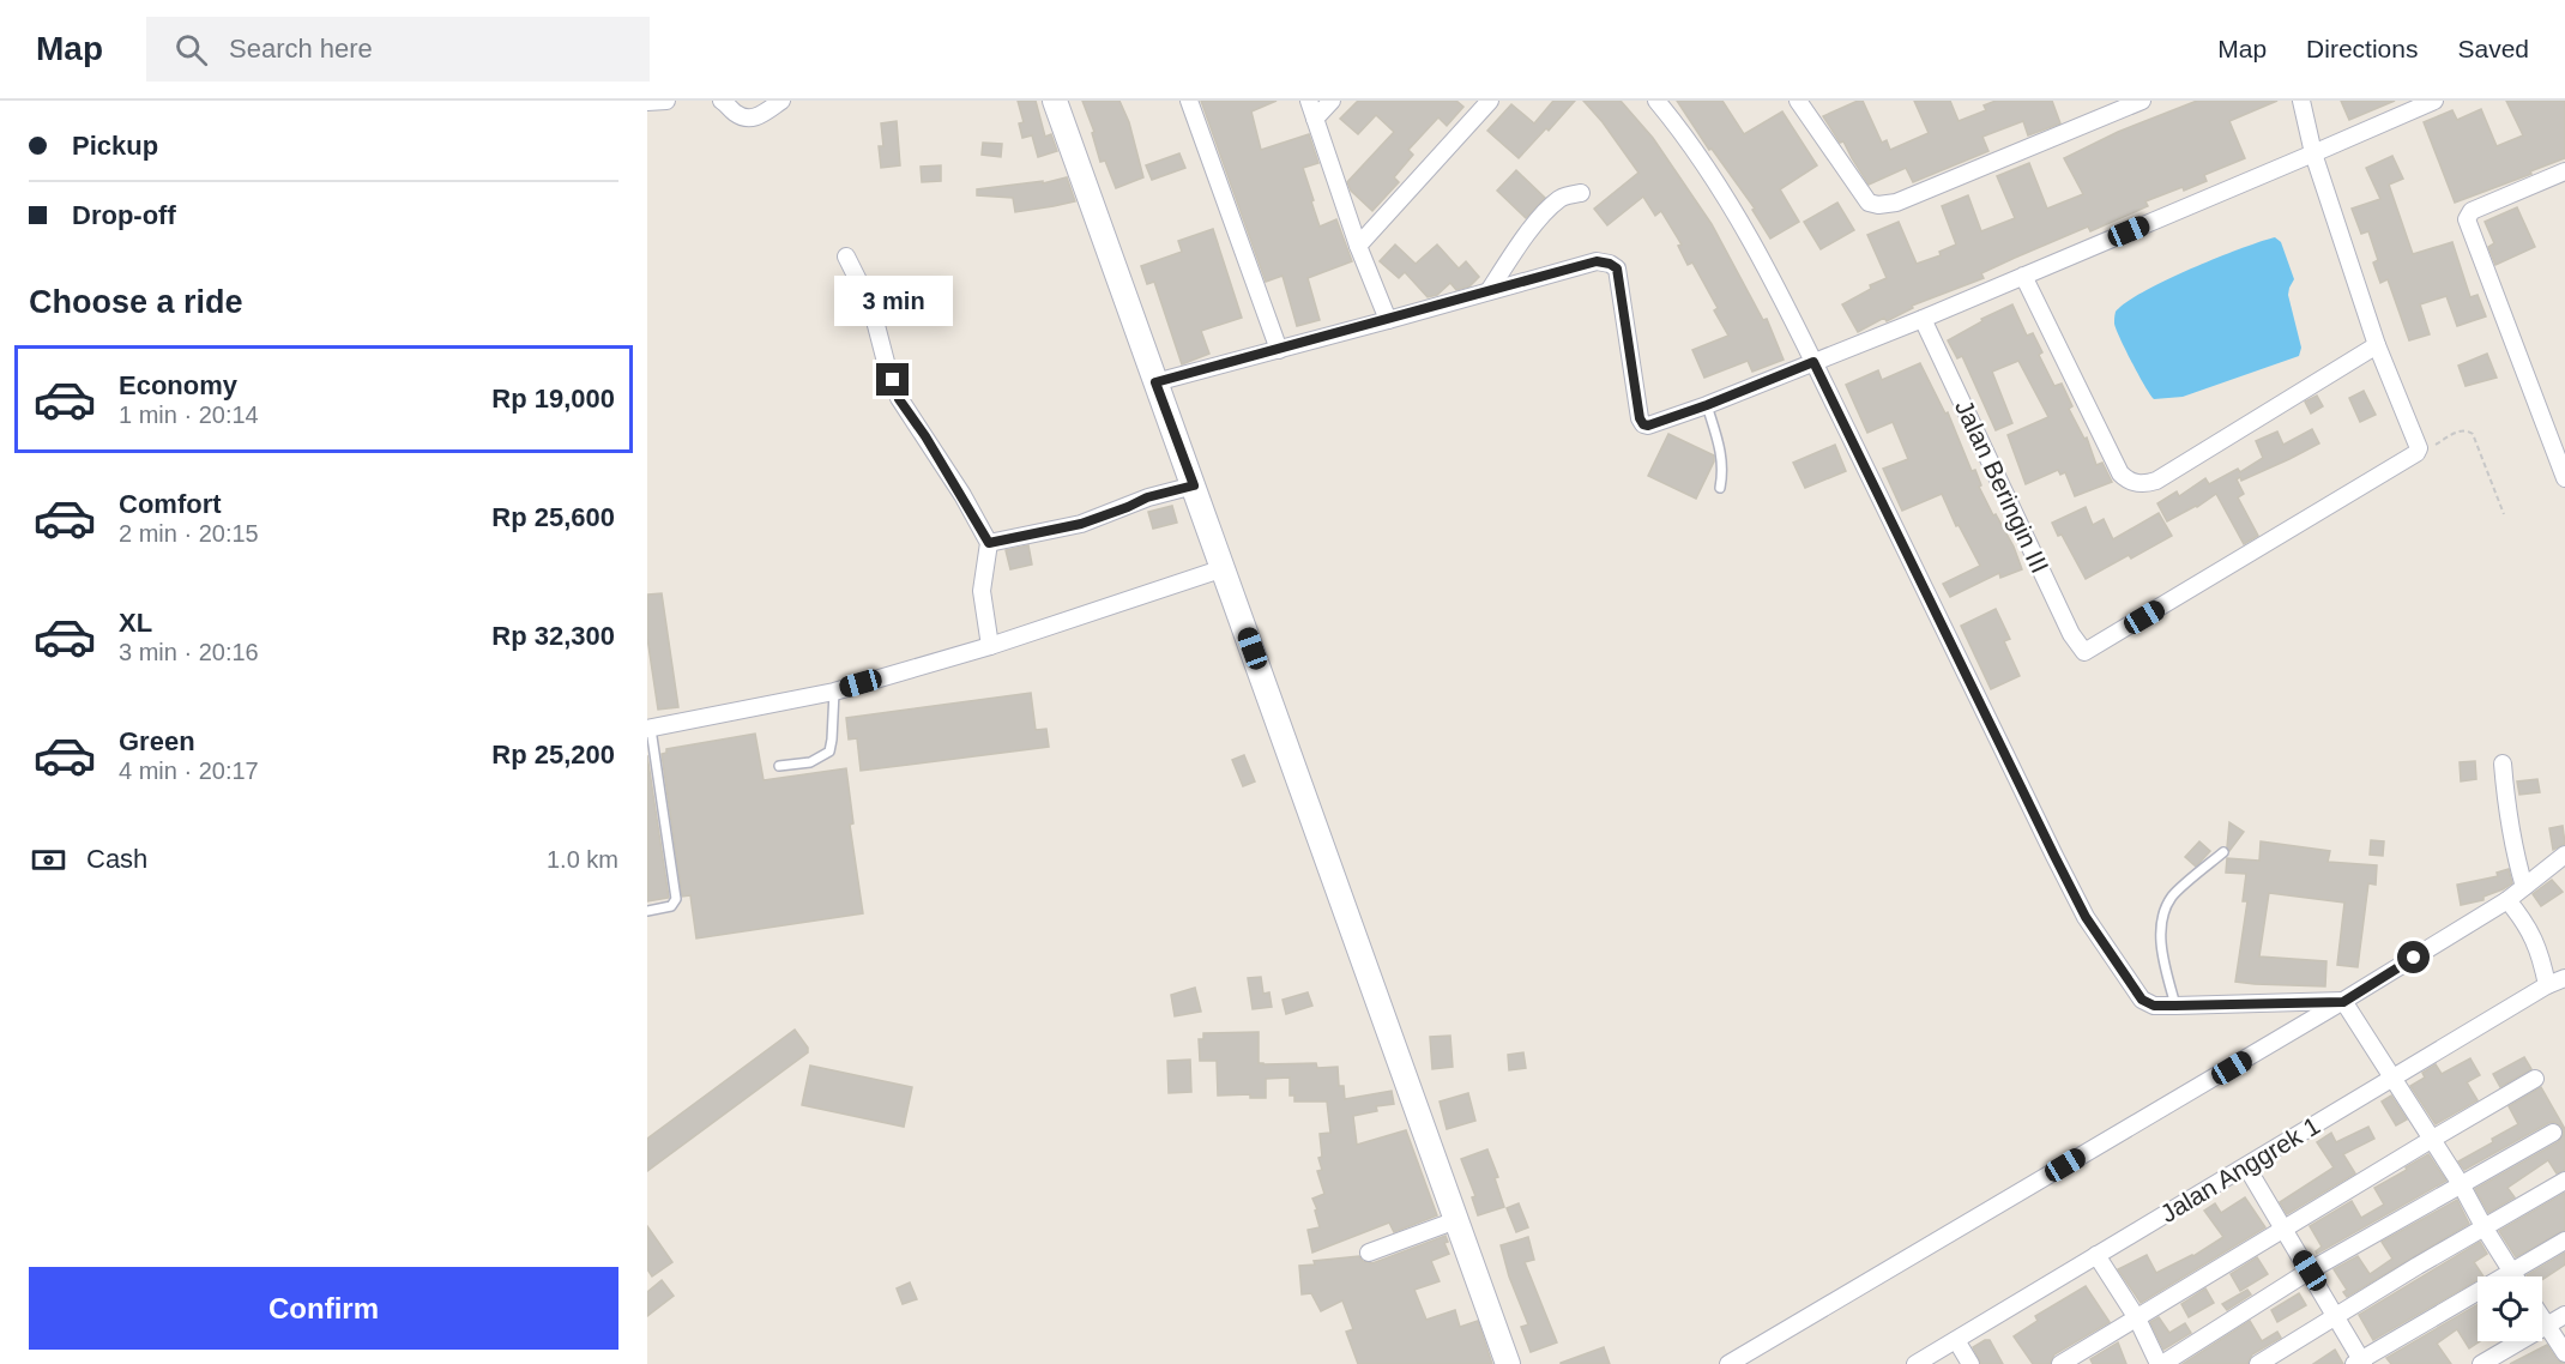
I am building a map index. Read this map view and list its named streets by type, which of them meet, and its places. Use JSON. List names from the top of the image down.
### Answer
{
  "streets": {
    "street": ["Jalan Beringin III", "Jalan Anggrek 1"]
  },
  "page": {
    "header": "Map",
    "search": "Search here",
    "nav": ["Map", "Directions", "Saved"],
    "banner": ["Pickup", "Drop-off"],
    "heading": "Choose a ride",
    "bubble": "3 min",
    "list": [
      {
        "name": "Economy",
        "note": "1 min · 20:14",
        "value": "Rp 19,000"
      },
      {
        "name": "Comfort",
        "note": "2 min · 20:15",
        "value": "Rp 25,600"
      },
      {
        "name": "XL",
        "note": "3 min · 20:16",
        "value": "Rp 32,300"
      },
      {
        "name": "Green",
        "note": "4 min · 20:17",
        "value": "Rp 25,200"
      }
    ],
    "pay": ["Cash", "1.0 km"],
    "buttons": "Confirm"
  }
}
